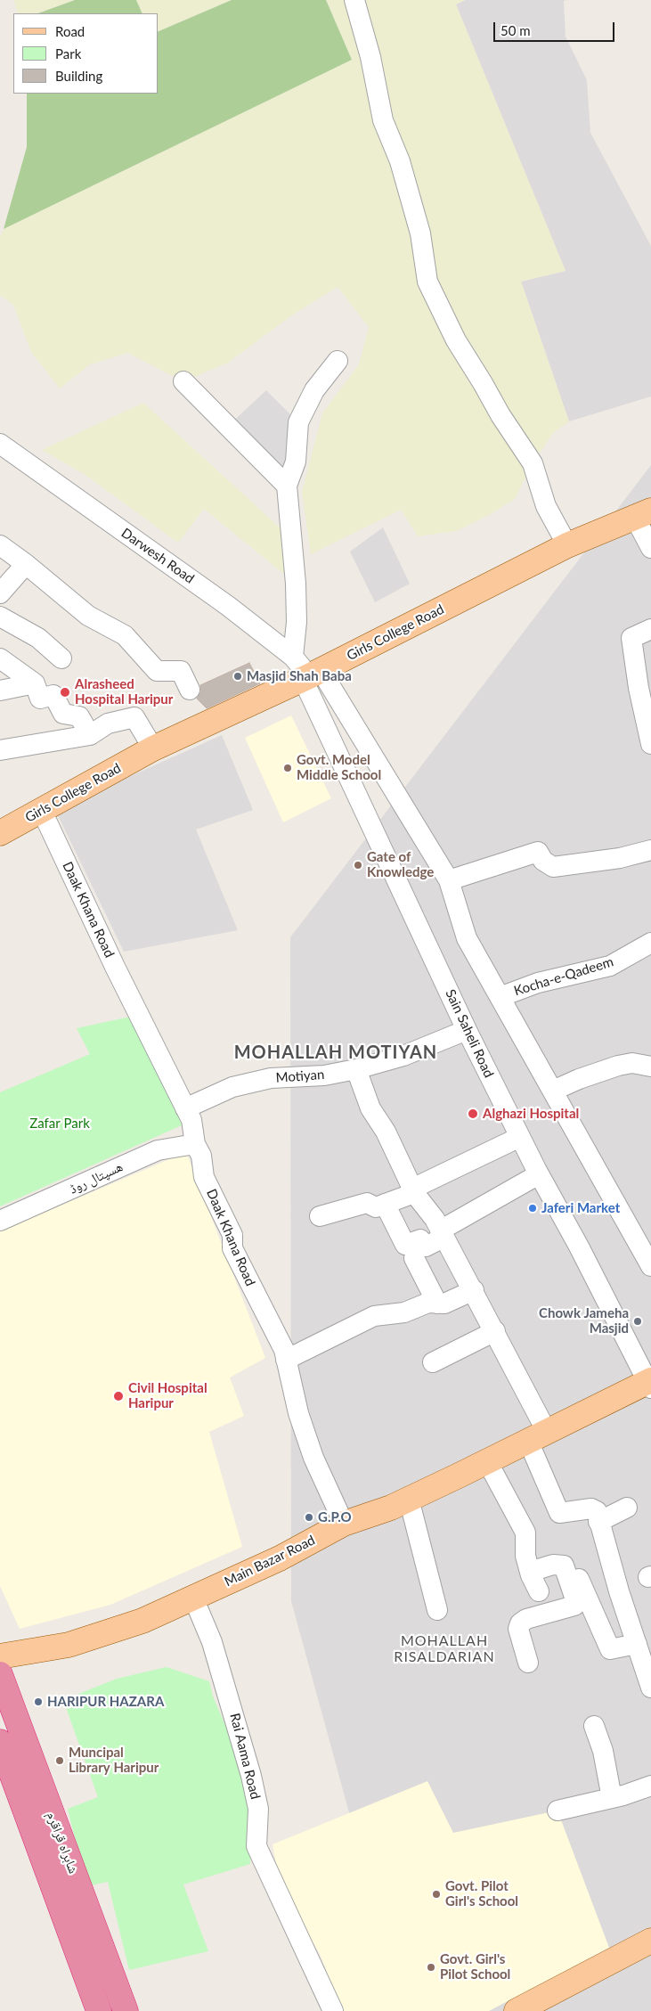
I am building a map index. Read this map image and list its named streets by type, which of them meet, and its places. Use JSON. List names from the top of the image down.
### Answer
{
  "streets": {
    "highway": ["شاہراہ قراقرم"],
    "main road": ["Girls College Road", "Main Bazar Road"],
    "street": [
      "Darwesh Road",
      "Daak Khana Road",
      "Kocha-e-Qadeem",
      "Sain Saheli Road",
      "Motiyan",
      "ھسپتال روڈ",
      "Rai Aama Road"
    ]
  },
  "crossings": [
    ["Darwesh Road", "Girls College Road"],
    ["Darwesh Road", "Sain Saheli Road"],
    ["Girls College Road", "Daak Khana Road"],
    ["Girls College Road", "Sain Saheli Road"],
    ["Daak Khana Road", "Motiyan"],
    ["Daak Khana Road", "ھسپتال روڈ"],
    ["Daak Khana Road", "Main Bazar Road"],
    ["Sain Saheli Road", "Motiyan"],
    ["Sain Saheli Road", "Main Bazar Road"],
    ["Main Bazar Road", "Rai Aama Road"]
  ],
  "districts": ["MOHALLAH MOTIYAN", "MOHALLAH RISALDARIAN"],
  "parks": ["Zafar Park"],
  "places": [
    "Masjid Shah Baba",
    "Alrasheed Hospital Haripur",
    "Govt. Model Middle School",
    "Gate of Knowledge",
    "Alghazi Hospital",
    "Jaferi Market",
    "Chowk Jameha Masjid",
    "Civil Hospital Haripur",
    "G.P.O",
    "HARIPUR HAZARA",
    "Muncipal Library Haripur",
    "Govt. Pilot Girl's School",
    "Govt. Girl's Pilot School"
  ],
  "legend": ["Road", "Park", "Building"],
  "scale_bar": "50 m"
}
